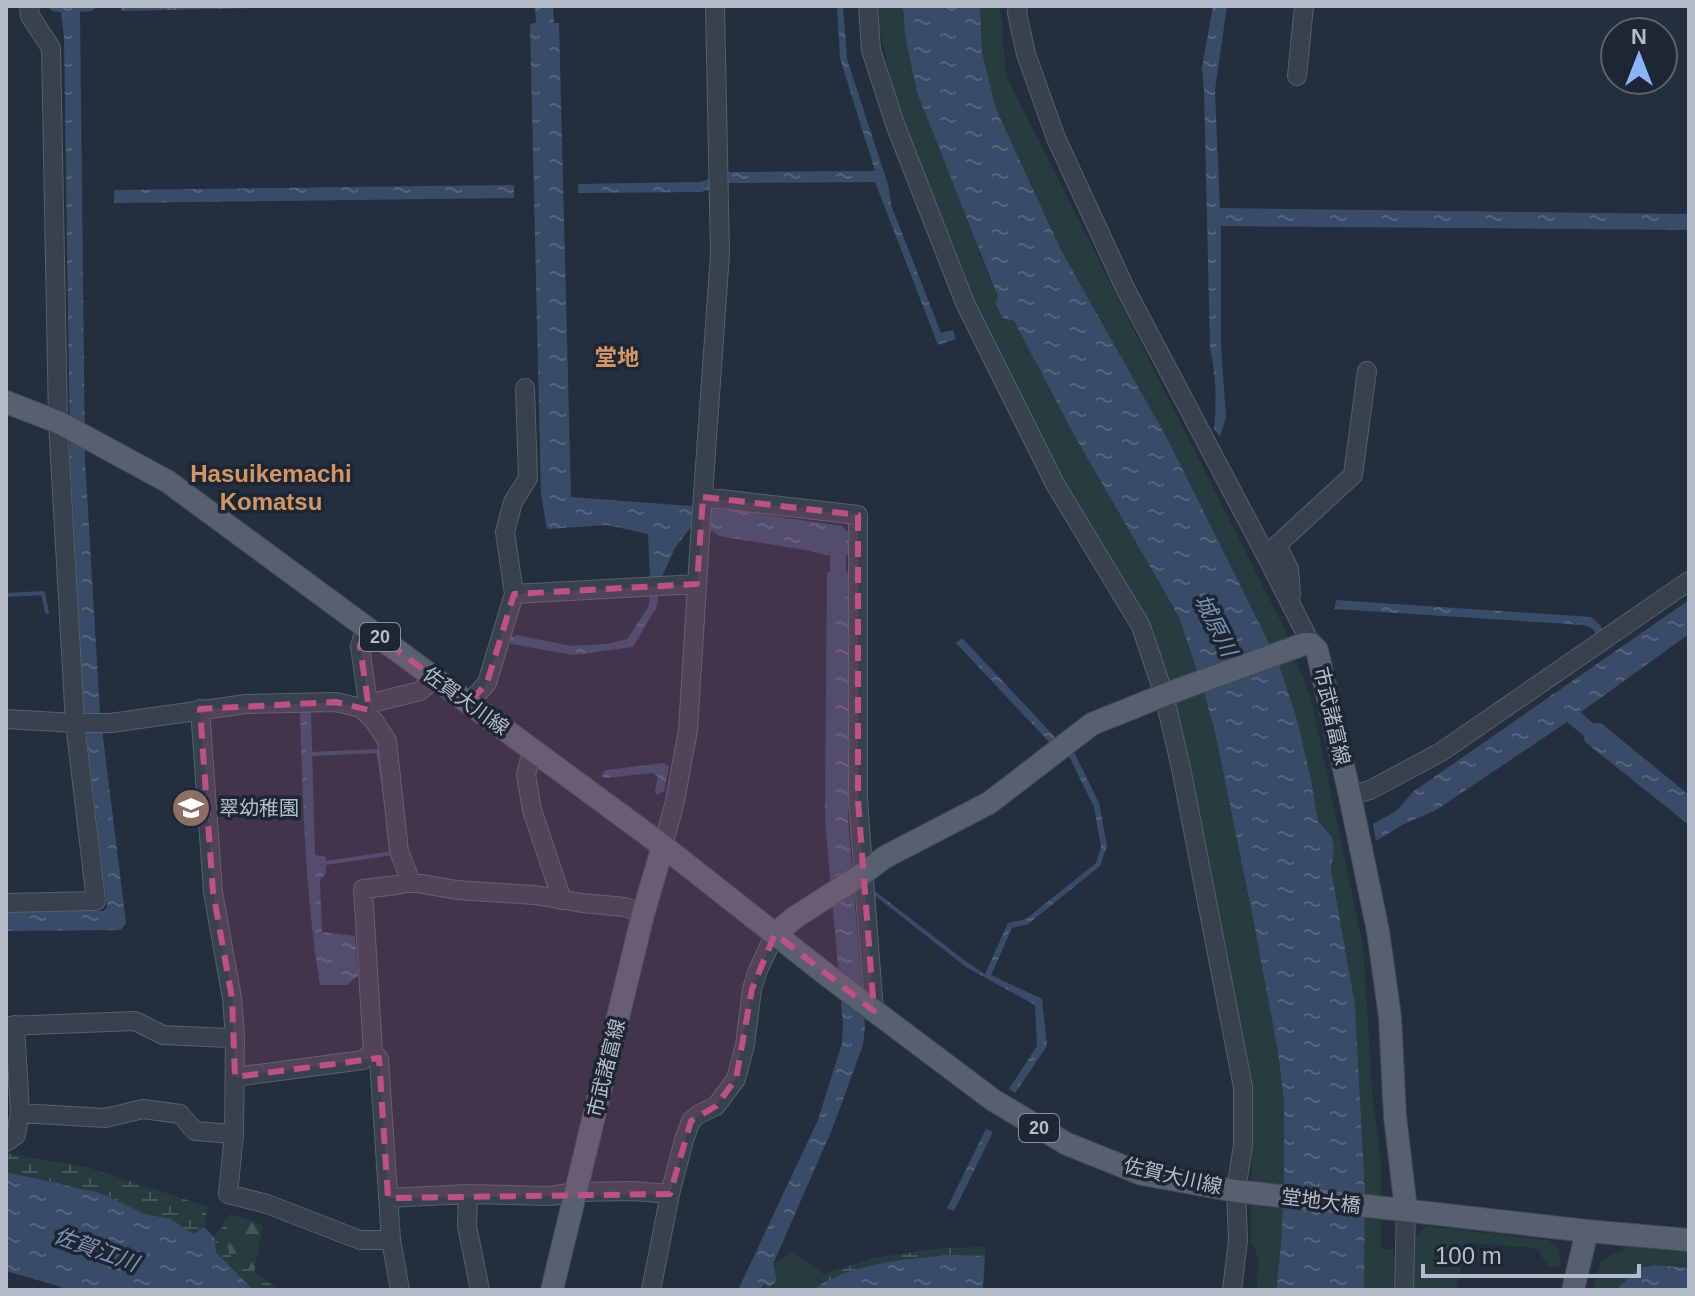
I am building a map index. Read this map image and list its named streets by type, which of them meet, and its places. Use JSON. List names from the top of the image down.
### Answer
{
  "streets": {
    "main road": [
      "20",
      "佐賀大川線",
      "市武諸富線",
      "堂地大橋"
    ]
  },
  "crossings": [
    ["20", "佐賀大川線"],
    ["20", "市武諸富線"],
    ["20", "堂地大橋"],
    ["佐賀大川線", "市武諸富線"],
    ["佐賀大川線", "堂地大橋"],
    ["市武諸富線", "堂地大橋"]
  ],
  "districts": ["堂地", "Hasuikemachi Komatsu"],
  "water": ["城原川", "佐賀江川"],
  "places": {
    "school or university": ["翠幼稚園"]
  },
  "scale_bar": "100 m",
  "north": "top"
}
